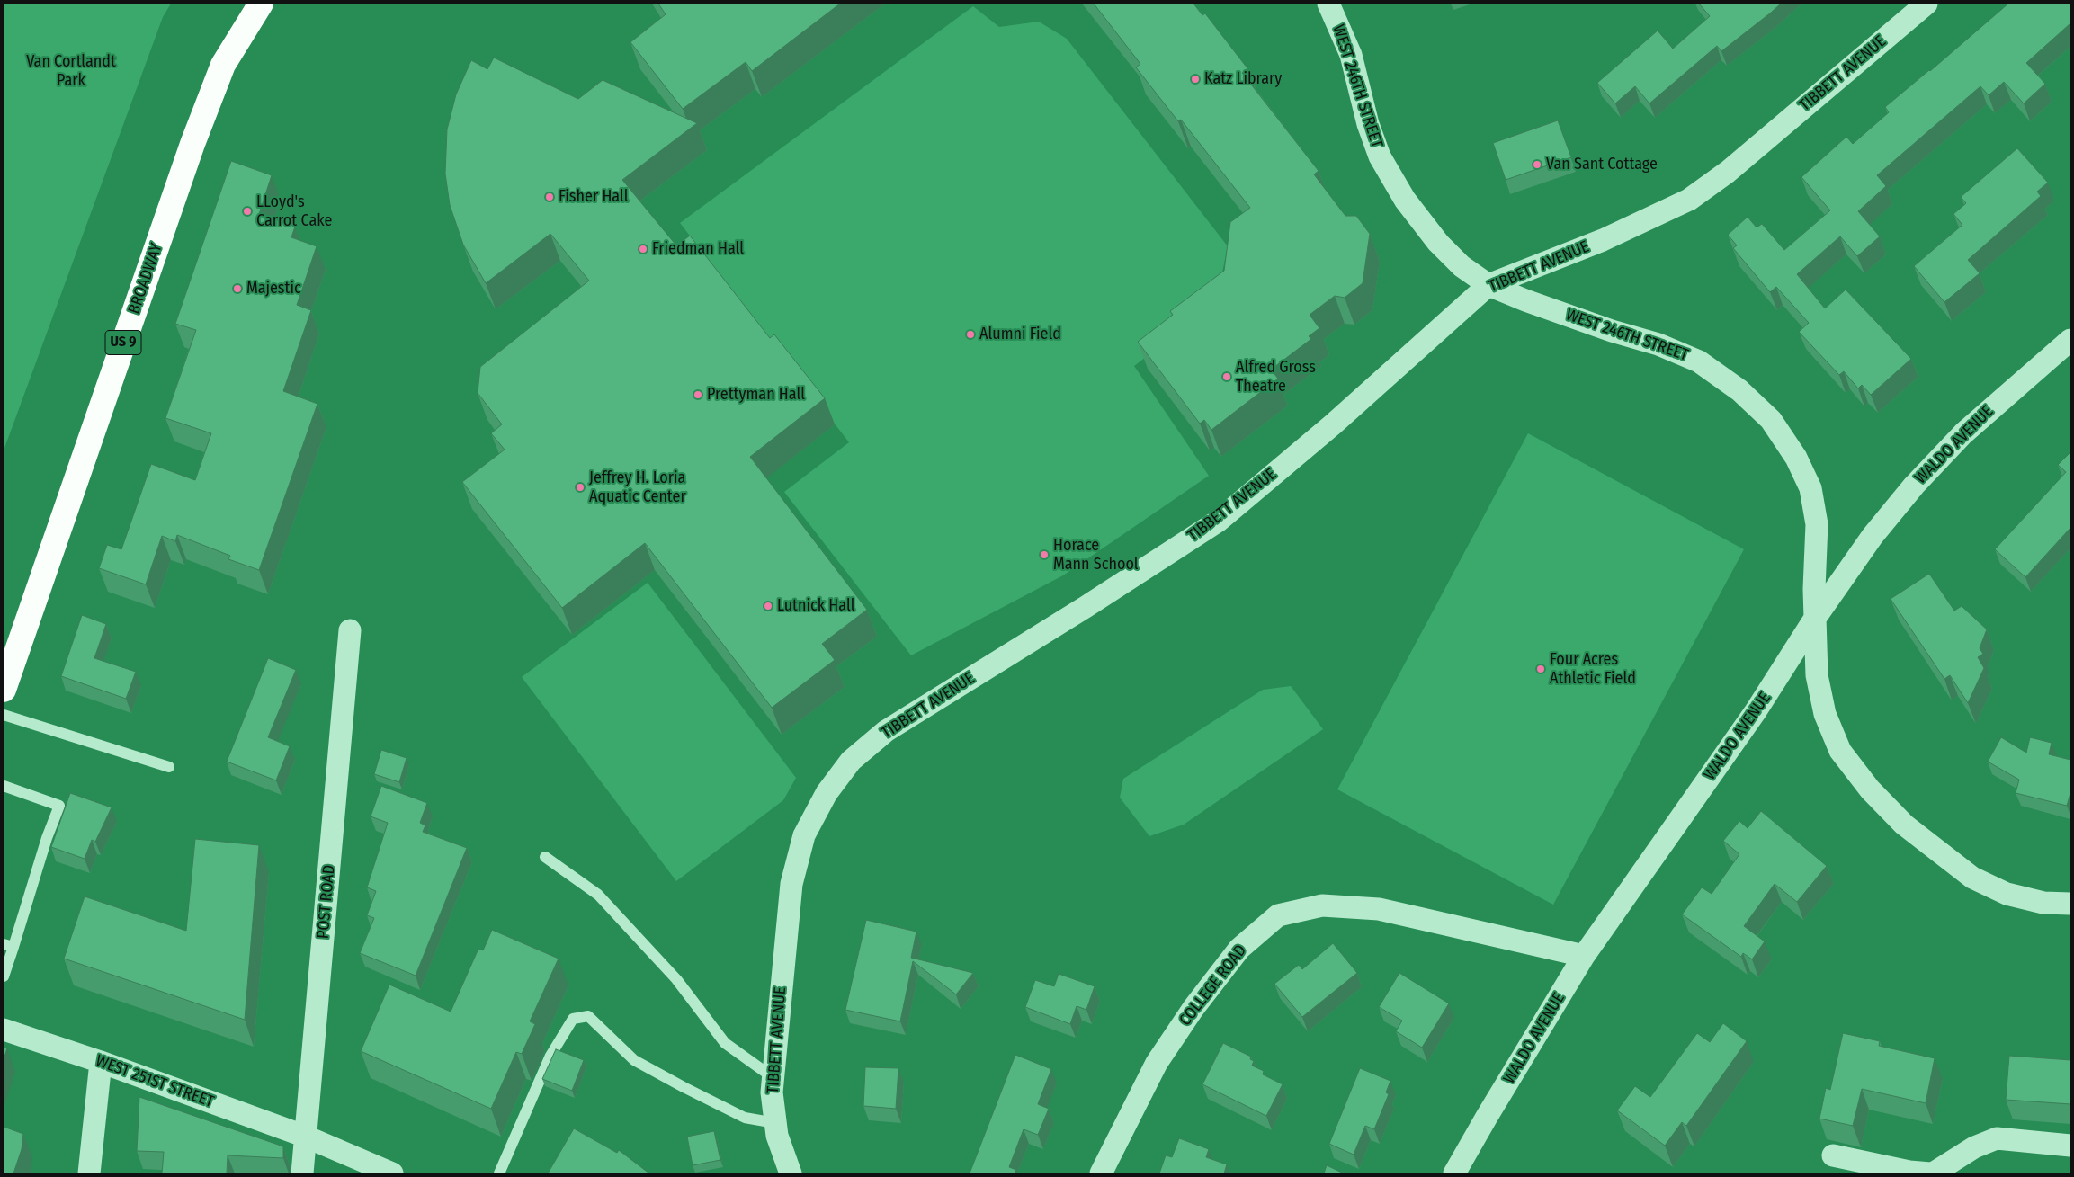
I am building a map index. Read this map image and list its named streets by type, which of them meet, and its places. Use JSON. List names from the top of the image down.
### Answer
{
  "streets": {
    "main road": ["BROADWAY", "US 9"],
    "street": [
      "TIBBETT AVENUE",
      "WEST 246TH STREET",
      "WALDO AVENUE",
      "POST ROAD",
      "COLLEGE ROAD",
      "WEST 251ST STREET"
    ]
  },
  "crossings": [
    ["TIBBETT AVENUE", "WEST 246TH STREET"],
    ["WEST 246TH STREET", "WALDO AVENUE"],
    ["WALDO AVENUE", "COLLEGE ROAD"],
    ["POST ROAD", "WEST 251ST STREET"]
  ],
  "parks": ["Van Cortlandt Park"],
  "places": [
    "Katz Library",
    "Van Sant Cottage",
    "Fisher Hall",
    "LLoyd's Carrot Cake",
    "Friedman Hall",
    "Majestic",
    "Alumni Field",
    "Alfred Gross Theatre",
    "Prettyman Hall",
    "Jeffrey H. Loria Aquatic Center",
    "Horace Mann School",
    "Lutnick Hall",
    "Four Acres Athletic Field"
  ]
}
